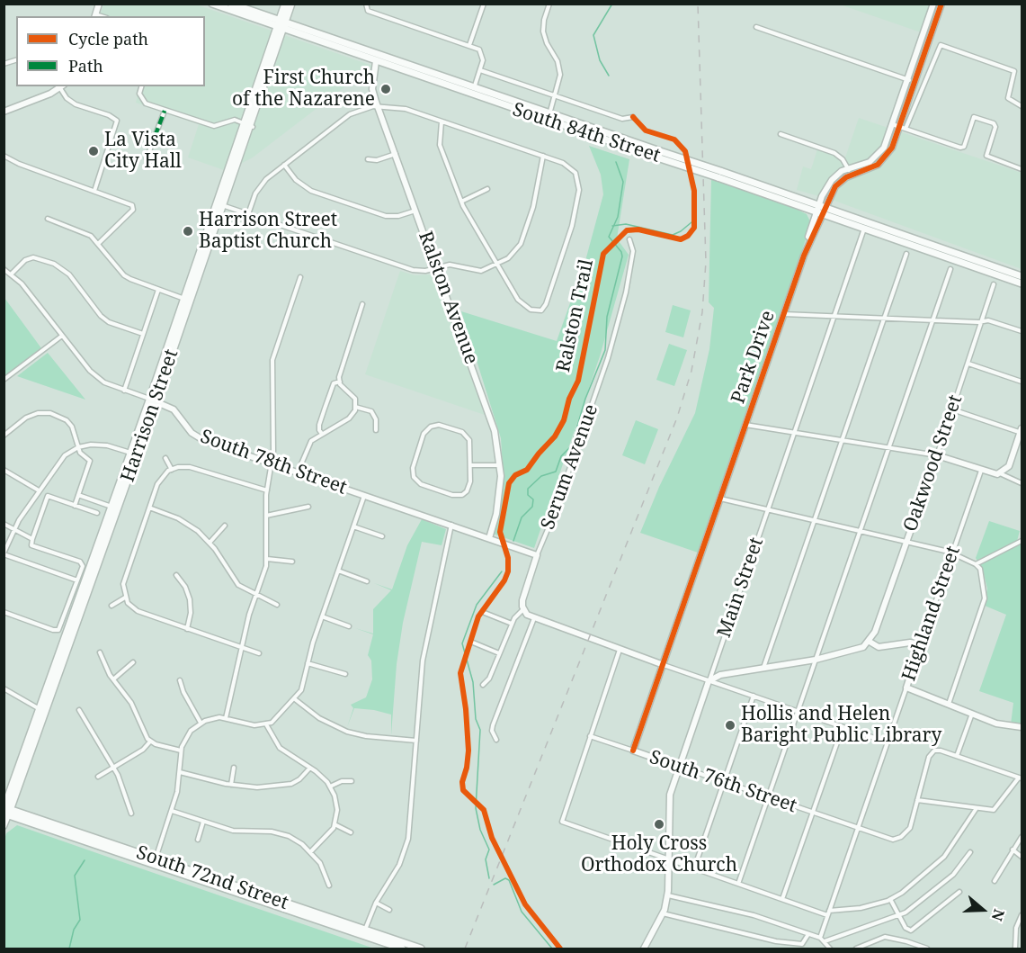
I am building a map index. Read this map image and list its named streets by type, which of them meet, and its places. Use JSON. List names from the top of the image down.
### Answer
{
  "streets": {
    "main road": ["South 84th Street", "Harrison Street", "South 72nd Street"],
    "street": [
      "Ralston Avenue",
      "Park Drive",
      "South 78th Street",
      "Oakwood Street",
      "Serum Avenue",
      "Main Street",
      "Highland Street",
      "South 76th Street"
    ],
    "cycle path": ["Ralston Trail"]
  },
  "crossings": [
    ["South 84th Street", "Ralston Avenue"],
    ["South 84th Street", "Park Drive"],
    ["South 84th Street", "Harrison Street"],
    ["South 84th Street", "Main Street"],
    ["Ralston Avenue", "South 78th Street"],
    ["Park Drive", "South 76th Street"],
    ["Harrison Street", "South 78th Street"],
    ["Harrison Street", "South 72nd Street"],
    ["South 78th Street", "Serum Avenue"],
    ["Main Street", "South 76th Street"],
    ["Highland Street", "South 76th Street"]
  ],
  "places": [
    "First Church of the Nazarene",
    "La Vista City Hall",
    "Harrison Street Baptist Church",
    "Hollis and Helen Baright Public Library",
    "Holy Cross Orthodox Church"
  ],
  "legend": ["Cycle path", "Path"],
  "north": "right"
}
